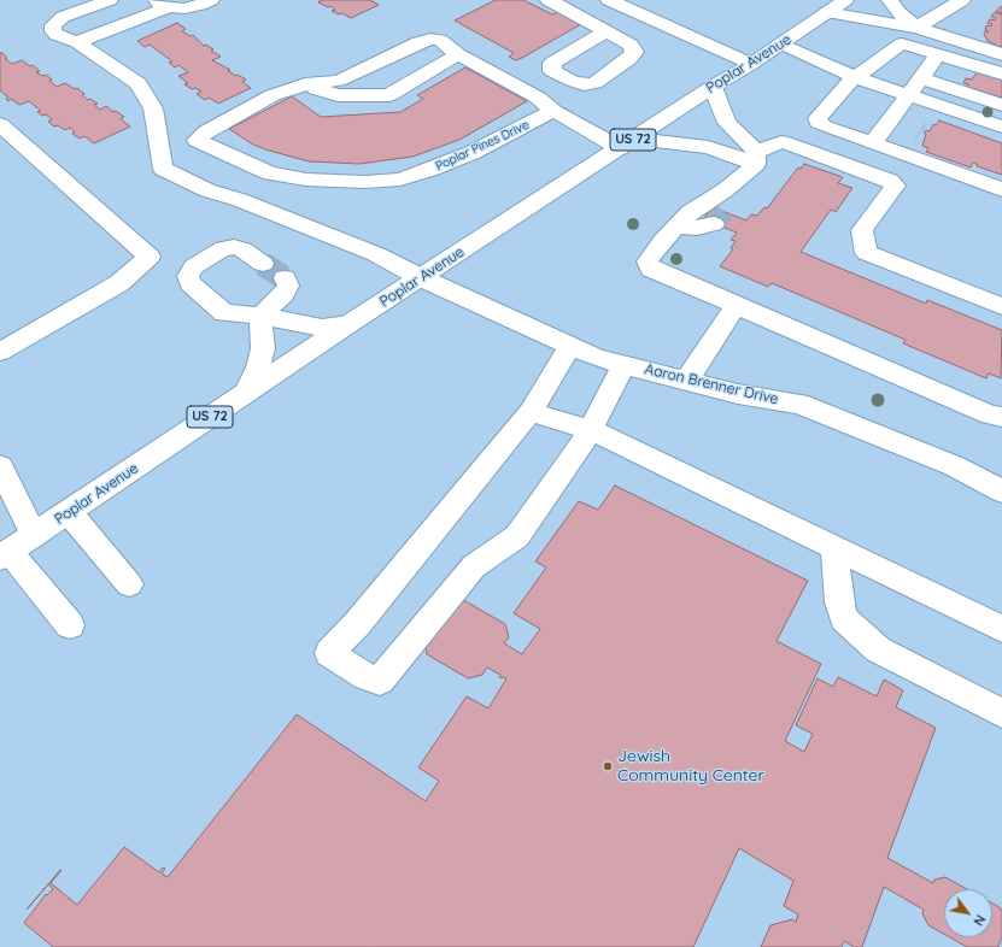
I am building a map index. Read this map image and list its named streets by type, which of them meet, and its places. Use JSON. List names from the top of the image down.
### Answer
{
  "streets": {
    "street": [
      "Poplar Avenue",
      "US 72",
      "Poplar Pines Drive",
      "Aaron Brenner Drive"
    ]
  },
  "crossings": [
    ["Poplar Avenue", "Aaron Brenner Drive"]
  ],
  "places": ["Jewish Community Center"],
  "north": "bottom right"
}
